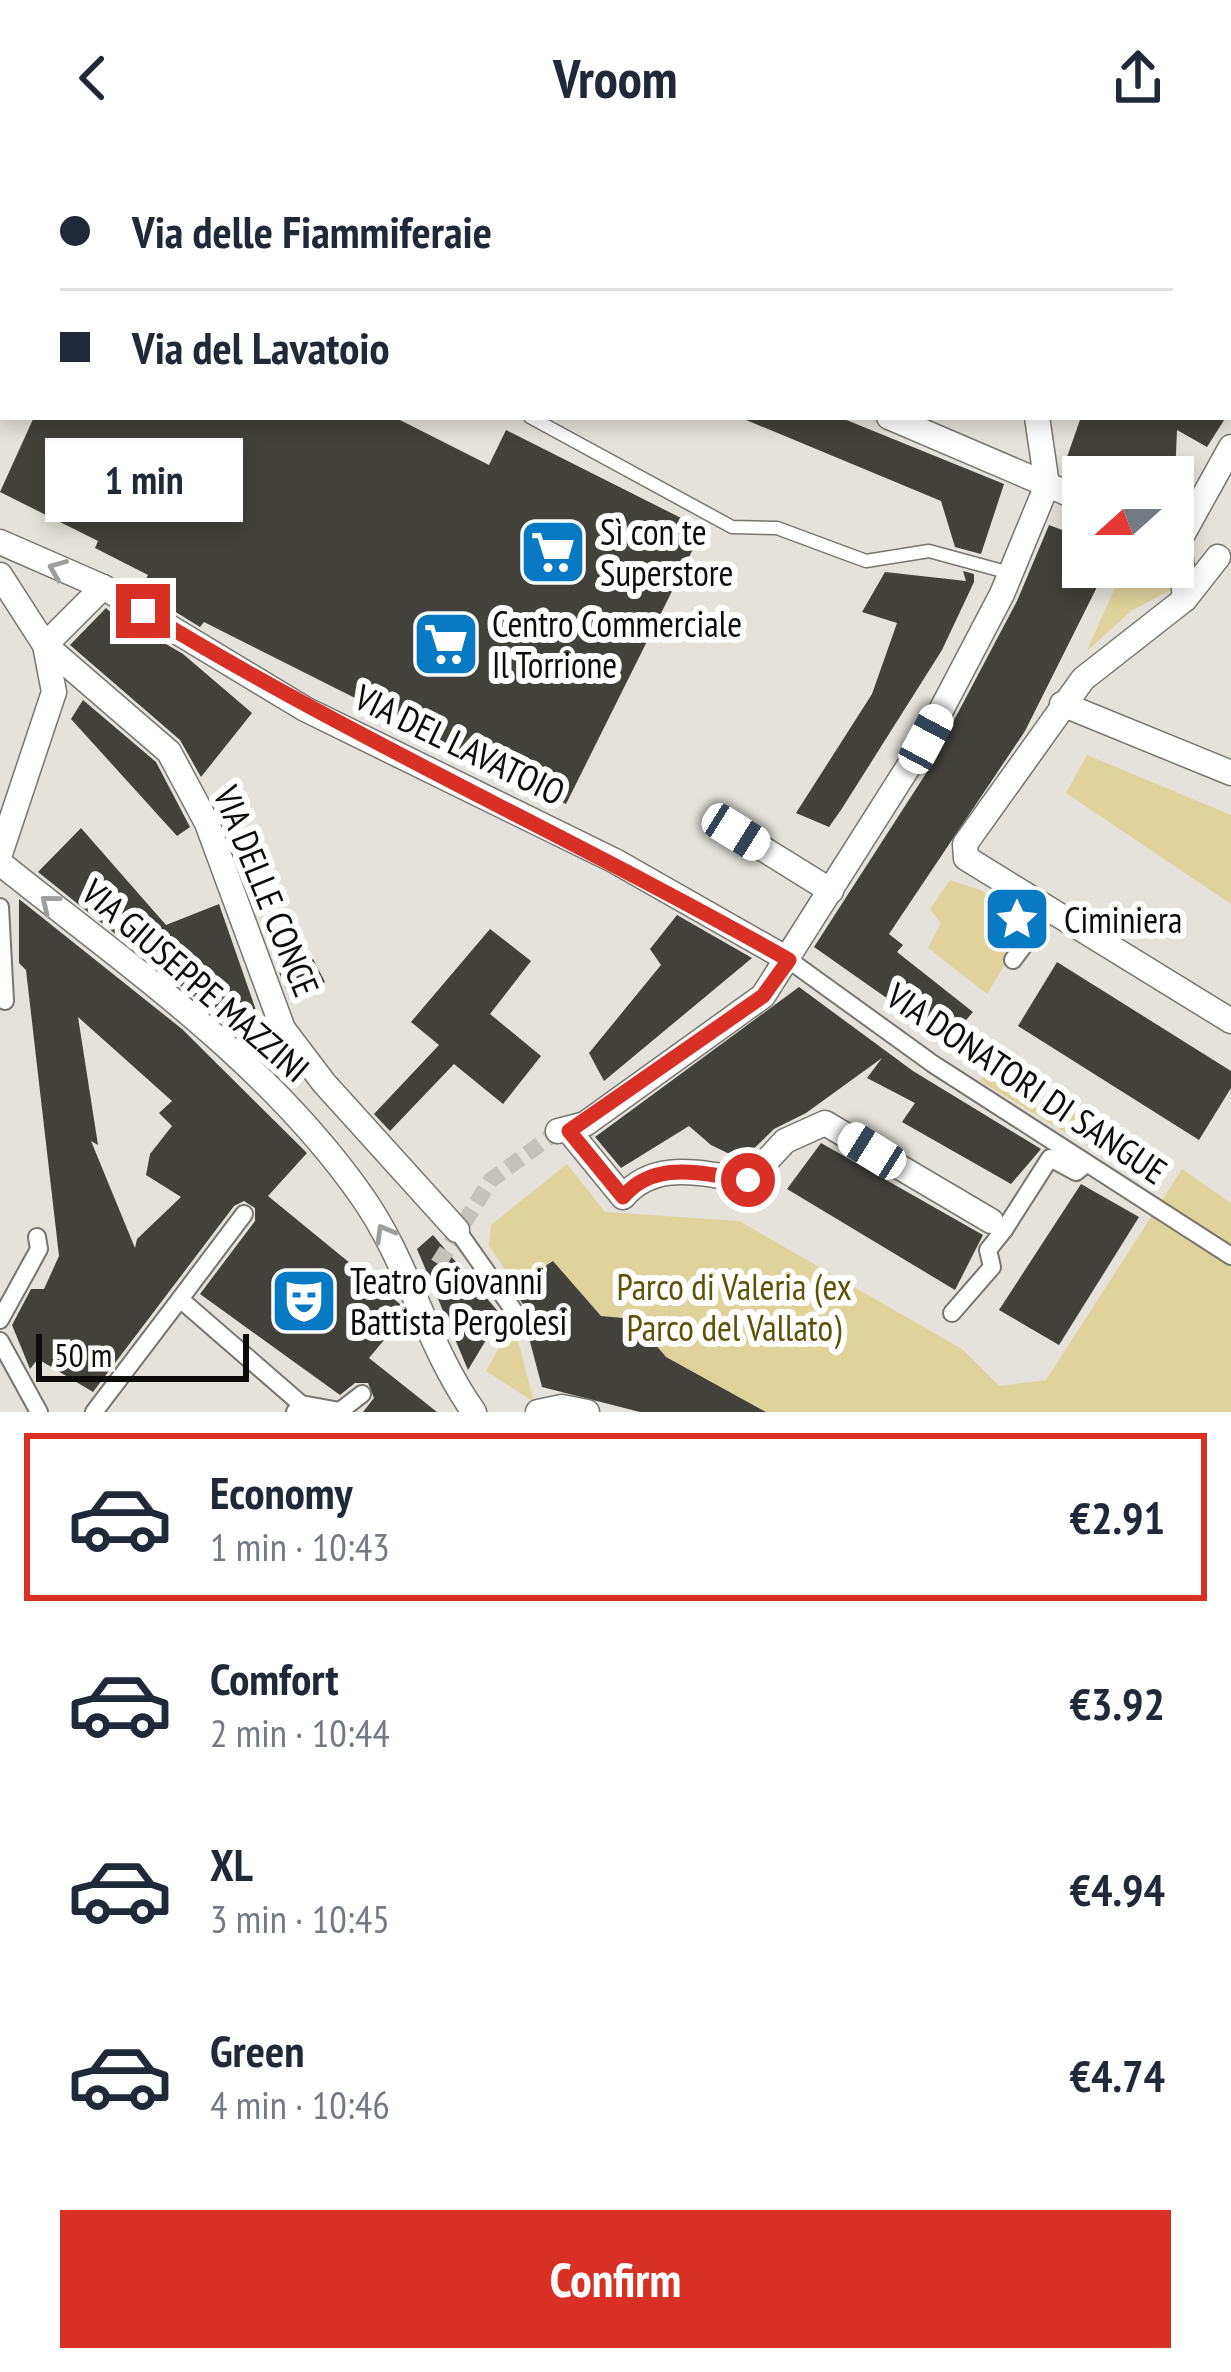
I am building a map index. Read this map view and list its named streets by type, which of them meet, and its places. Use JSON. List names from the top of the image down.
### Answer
{
  "streets": {
    "street": [
      "VIA DEL LAVATOIO",
      "VIA DELLE CONCE",
      "VIA GIUSEPPE MAZZINI",
      "VIA DONATORI DI SANGUE"
    ]
  },
  "crossings": [
    ["VIA DEL LAVATOIO", "VIA DONATORI DI SANGUE"],
    ["VIA DELLE CONCE", "VIA GIUSEPPE MAZZINI"]
  ],
  "parks": ["Parco di Valeria (ex Parco del Vallato)"],
  "places": {
    "supermarket": ["Sì con te Superstore", "Centro Commerciale Il Torrione"],
    "place": ["Ciminiera"],
    "theatre": ["Teatro Giovanni Battista Pergolesi"]
  },
  "scale_bar": "50 m",
  "north": "left",
  "page": {
    "header": "Vroom",
    "banner": ["Via delle Fiammiferaie", "Via del Lavatoio"],
    "bubble": "1 min",
    "scale": "50 m",
    "list": [
      {
        "name": "Economy",
        "note": "1 min · 10:43",
        "value": "€2.91"
      },
      {
        "name": "Comfort",
        "note": "2 min · 10:44",
        "value": "€3.92"
      },
      {
        "name": "XL",
        "note": "3 min · 10:45",
        "value": "€4.94"
      },
      {
        "name": "Green",
        "note": "4 min · 10:46",
        "value": "€4.74"
      }
    ],
    "buttons": "Confirm"
  }
}
